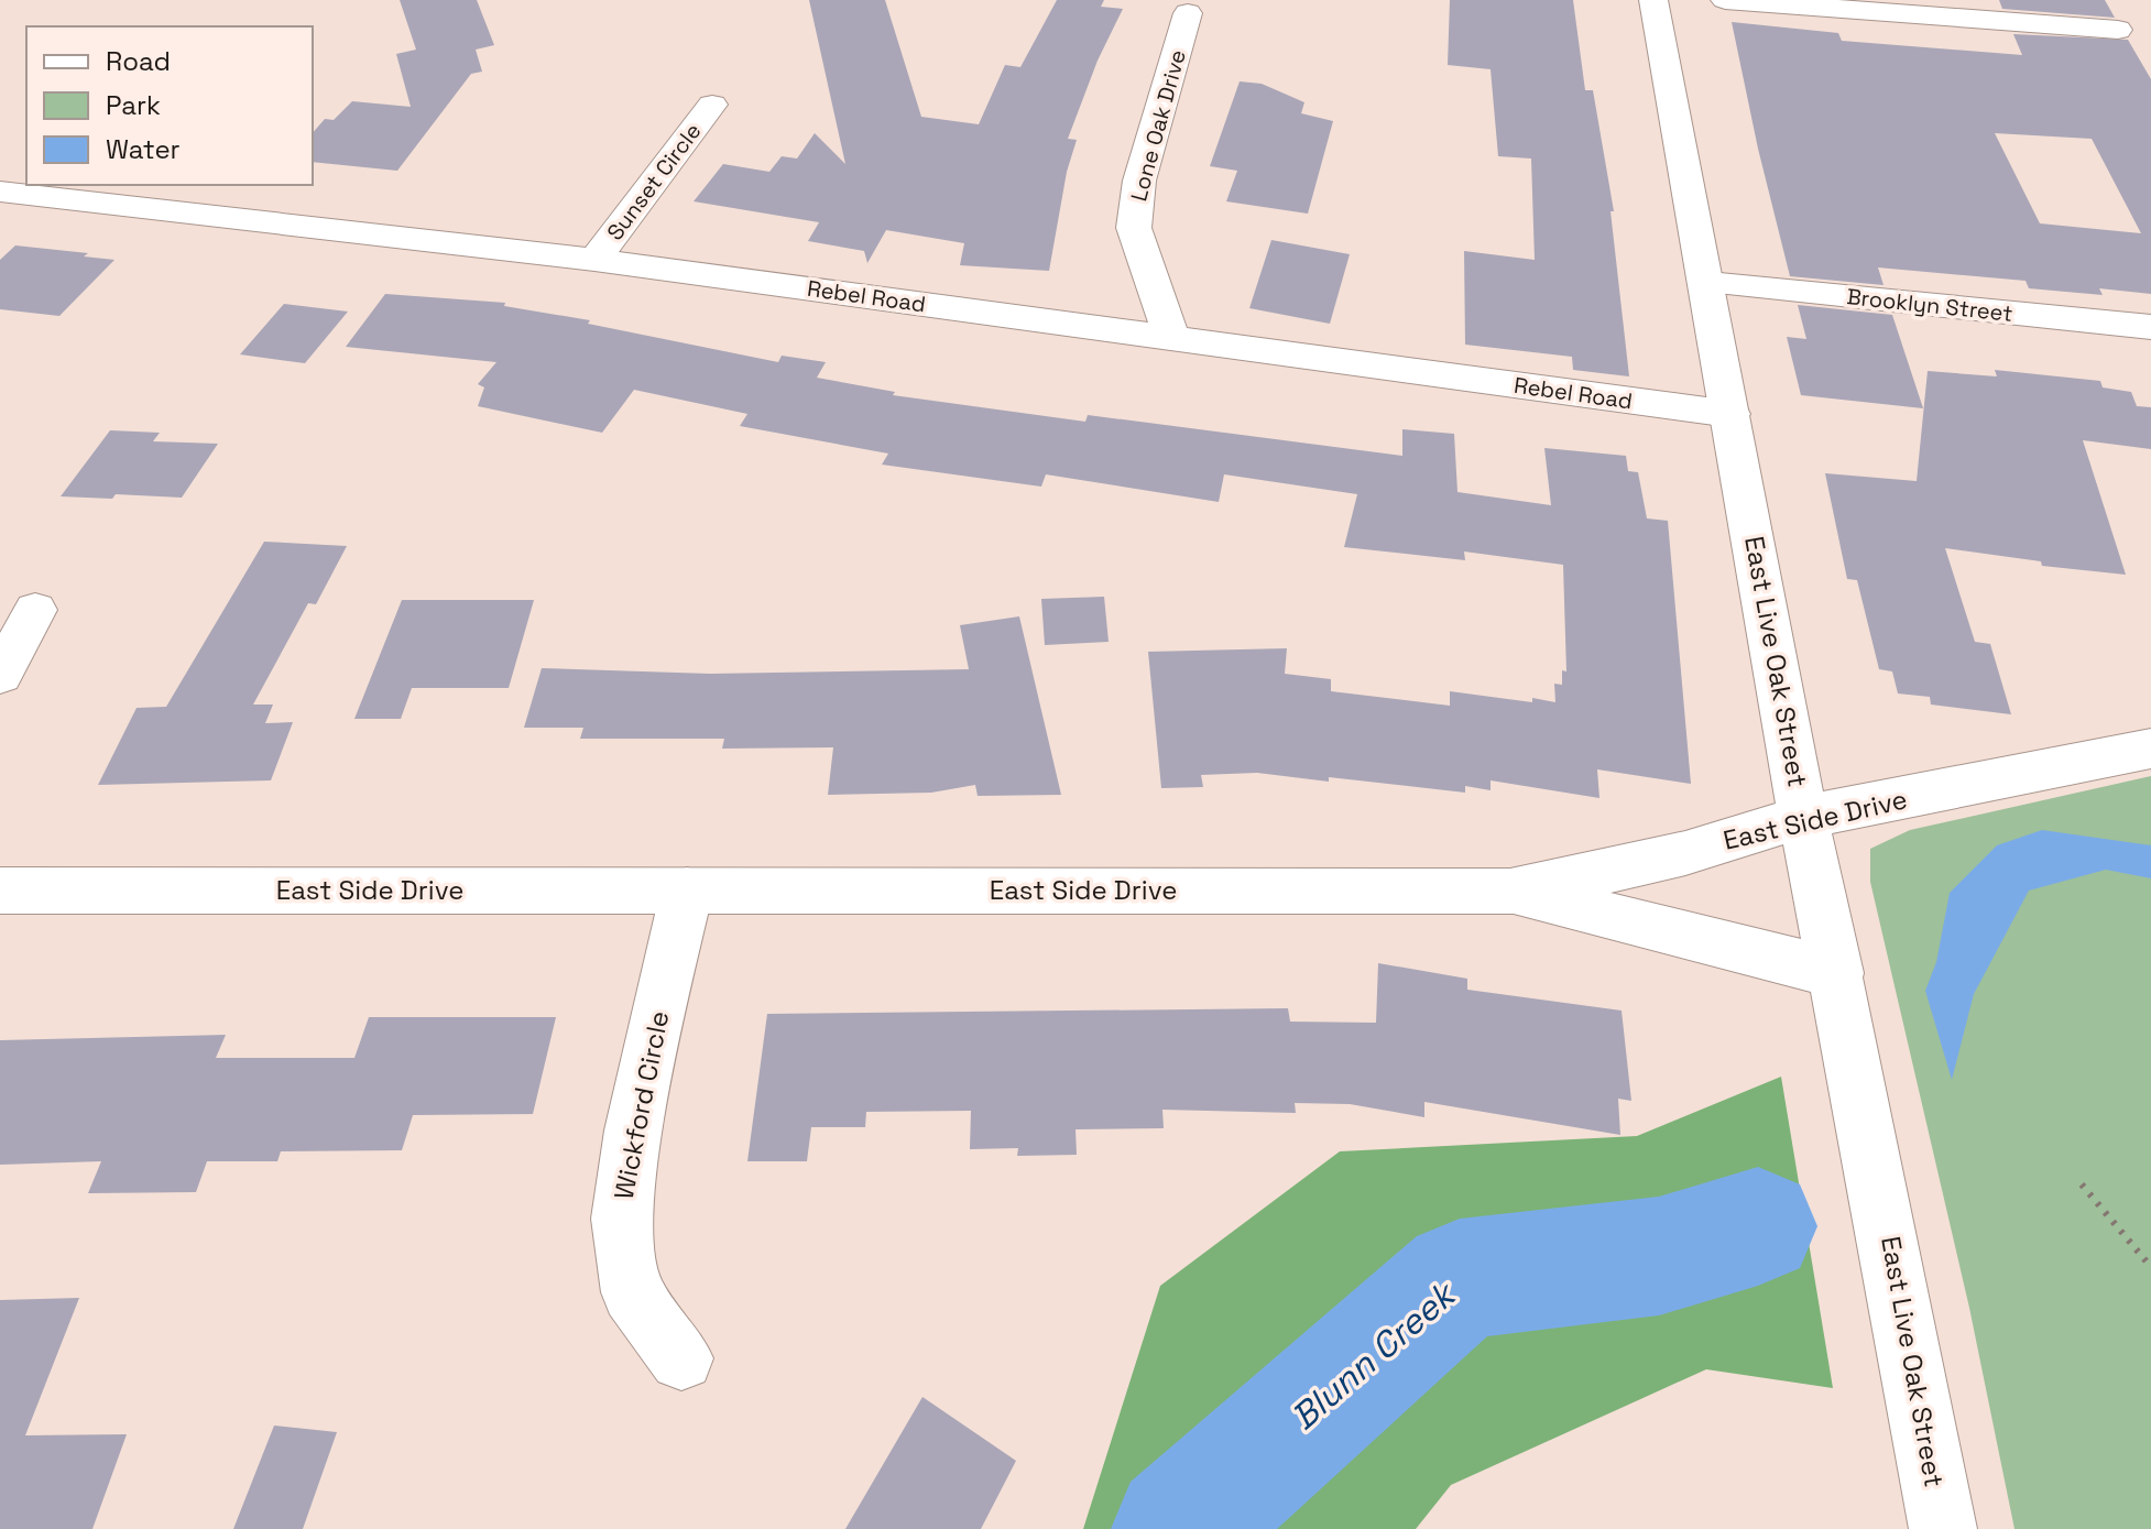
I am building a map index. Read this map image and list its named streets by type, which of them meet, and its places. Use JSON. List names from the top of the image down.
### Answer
{
  "streets": {
    "street": [
      "Lone Oak Drive",
      "Sunset Circle",
      "Rebel Road",
      "Brooklyn Street",
      "East Live Oak Street",
      "East Side Drive",
      "Wickford Circle"
    ]
  },
  "crossings": [
    ["Lone Oak Drive", "Rebel Road"],
    ["Sunset Circle", "Rebel Road"],
    ["Rebel Road", "East Live Oak Street"],
    ["Brooklyn Street", "East Live Oak Street"],
    ["East Live Oak Street", "East Side Drive"],
    ["East Side Drive", "Wickford Circle"]
  ],
  "water": ["Blunn Creek"],
  "legend": ["Road", "Park", "Water"]
}
